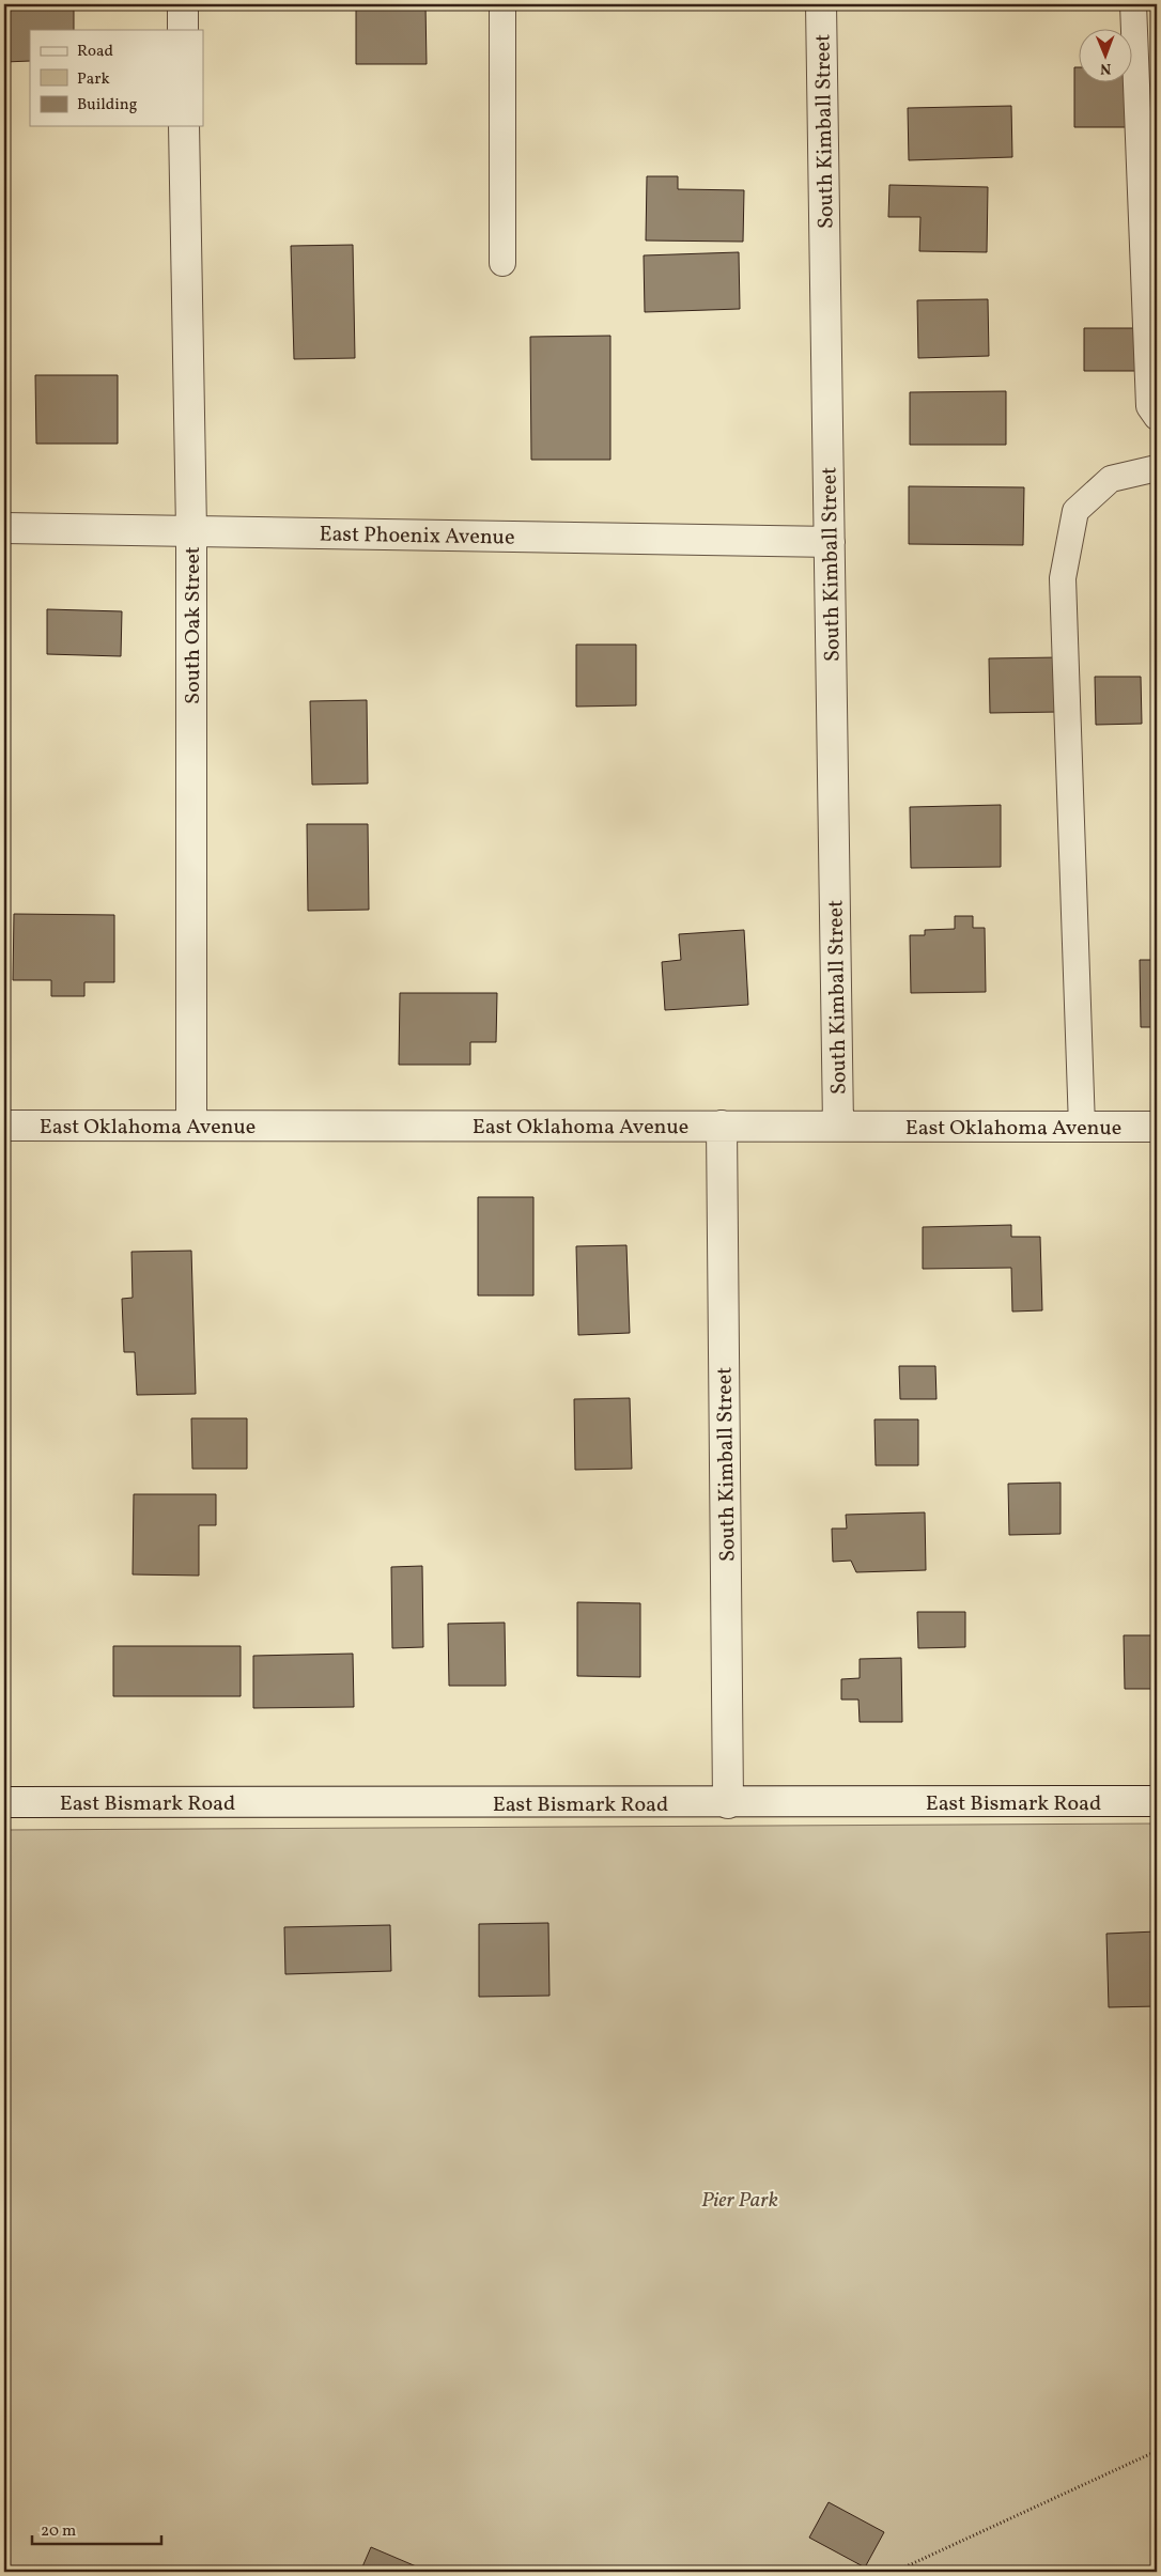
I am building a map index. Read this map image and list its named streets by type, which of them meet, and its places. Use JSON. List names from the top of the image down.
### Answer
{
  "streets": {
    "street": [
      "South Kimball Street",
      "East Phoenix Avenue",
      "South Oak Street",
      "East Oklahoma Avenue",
      "East Bismark Road"
    ]
  },
  "crossings": [
    ["South Kimball Street", "East Phoenix Avenue"],
    ["South Kimball Street", "East Oklahoma Avenue"],
    ["South Kimball Street", "East Bismark Road"],
    ["East Phoenix Avenue", "South Oak Street"],
    ["South Oak Street", "East Oklahoma Avenue"]
  ],
  "parks": ["Pier Park"],
  "legend": ["Road", "Park", "Building"],
  "scale_bar": "20 m",
  "north": "bottom"
}
